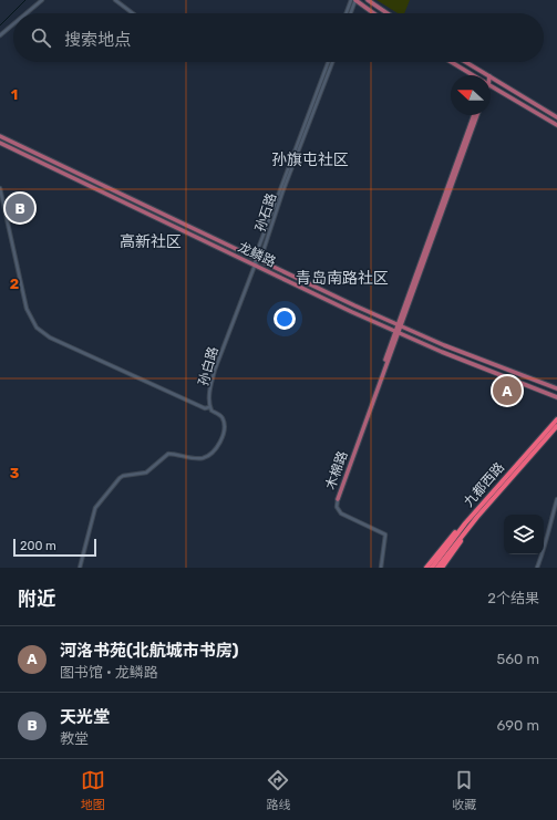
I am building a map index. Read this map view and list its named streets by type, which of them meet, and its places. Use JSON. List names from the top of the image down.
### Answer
{
  "streets": {
    "highway": ["九都西路"],
    "main road": ["龙鳞路", "木棉路"],
    "street": ["孙石路", "孙白路"]
  },
  "crossings": [
    ["孙石路", "龙鳞路"],
    ["孙石路", "孙白路"],
    ["龙鳞路", "孙白路"],
    ["龙鳞路", "木棉路"]
  ],
  "districts": ["孙旗屯社区", "高新社区", "青岛南路社区"],
  "scale_bar": "200 m",
  "north": "left",
  "page": {
    "search": "搜索地点",
    "pins": ["B", "A"],
    "scale": "200 m",
    "heading": ["附近", "2个结果"],
    "list": [
      {
        "mark": "A",
        "name": "河洛书苑(北航城市书房)",
        "note": "图书馆 · 龙鳞路",
        "value": "560 m"
      },
      {
        "mark": "B",
        "name": "天光堂",
        "note": "教堂",
        "value": "690 m"
      }
    ],
    "nav": ["地图", "路线", "收藏"]
  },
  "grid": {
    "rows": ["1", "2", "3"]
  }
}
